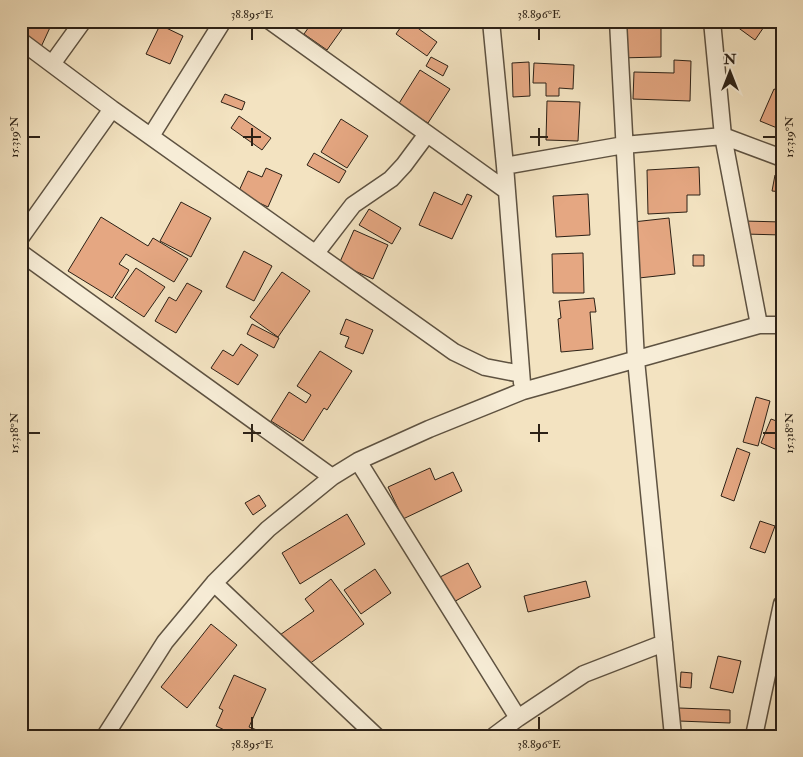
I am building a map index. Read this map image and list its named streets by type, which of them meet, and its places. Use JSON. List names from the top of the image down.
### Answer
{
  "north": "top",
  "coordinates": [
    "38.895°E",
    "38.896°E",
    "15.319°N",
    "15.318°N"
  ]
}
